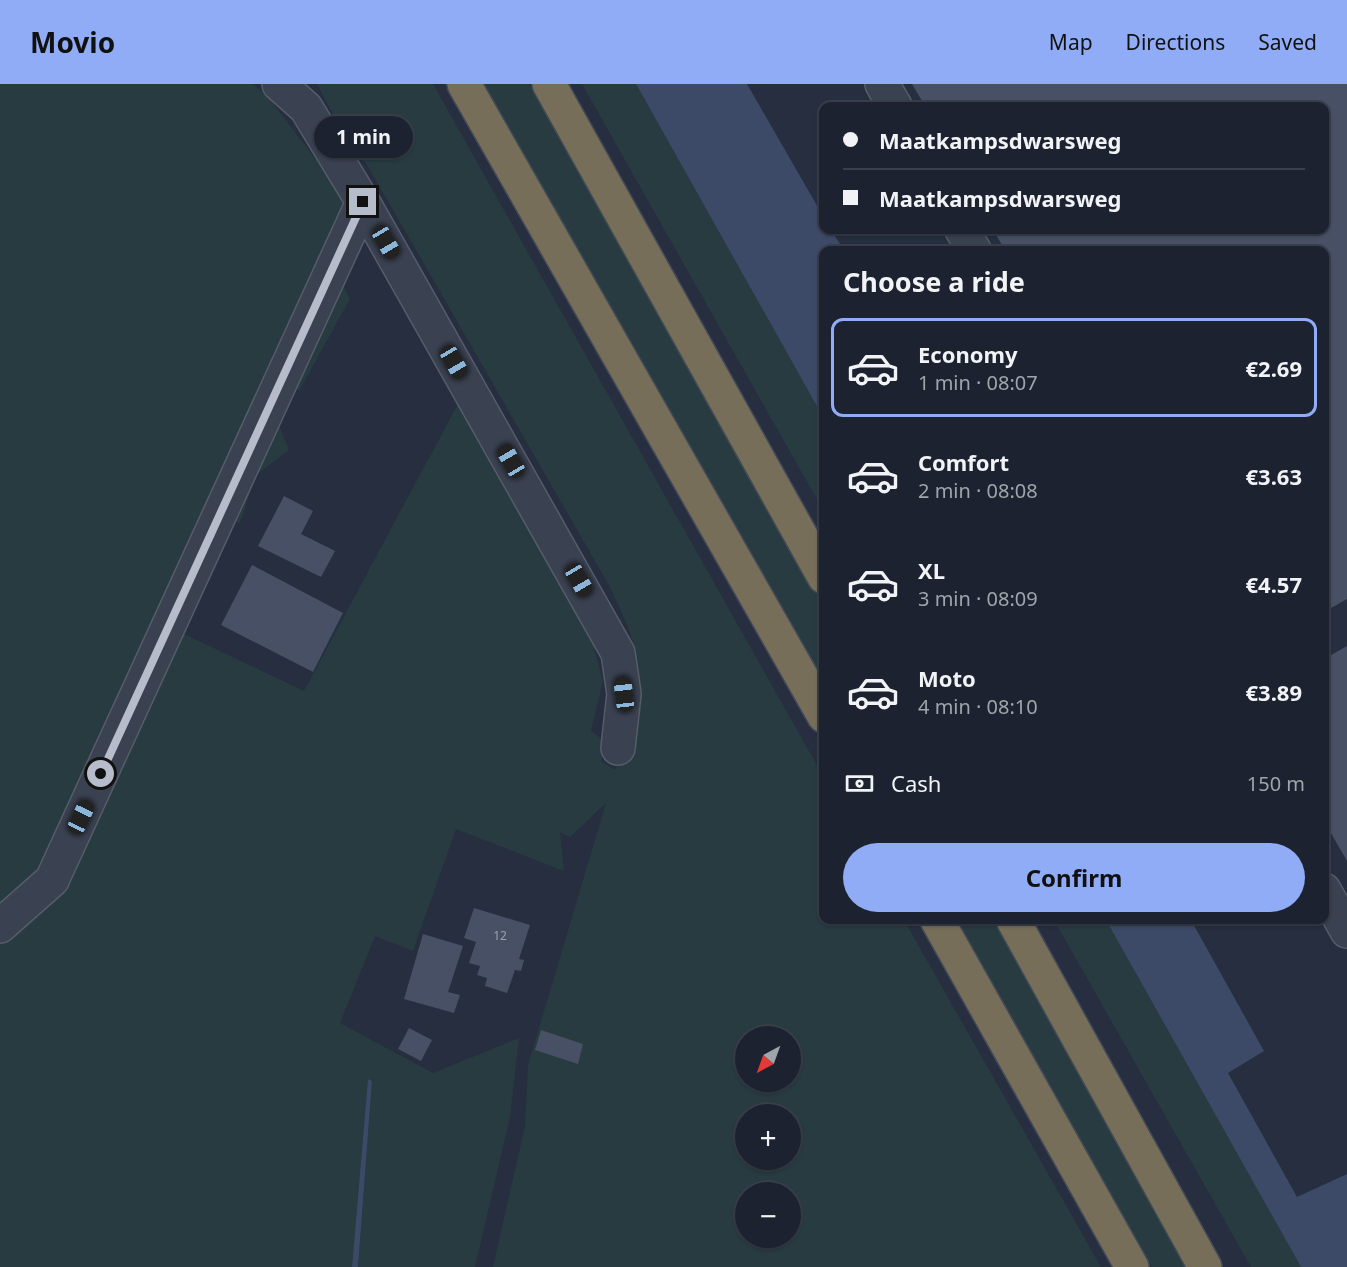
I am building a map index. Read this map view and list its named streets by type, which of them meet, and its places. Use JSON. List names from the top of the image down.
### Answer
{
  "house_numbers": ["12"],
  "north": "bottom left",
  "page": {
    "header": "Movio",
    "nav": ["Map", "Directions", "Saved"],
    "banner": ["Maatkampsdwarsweg", "Maatkampsdwarsweg"],
    "bubble": "1 min",
    "heading": "Choose a ride",
    "list": [
      {
        "name": "Economy",
        "note": "1 min · 08:07",
        "value": "€2.69"
      },
      {
        "name": "Comfort",
        "note": "2 min · 08:08",
        "value": "€3.63"
      },
      {
        "name": "XL",
        "note": "3 min · 08:09",
        "value": "€4.57"
      },
      {
        "name": "Moto",
        "note": "4 min · 08:10",
        "value": "€3.89"
      }
    ],
    "pay": ["Cash", "150 m"],
    "buttons": "Confirm",
    "map_buttons": ["+", "−"]
  }
}
